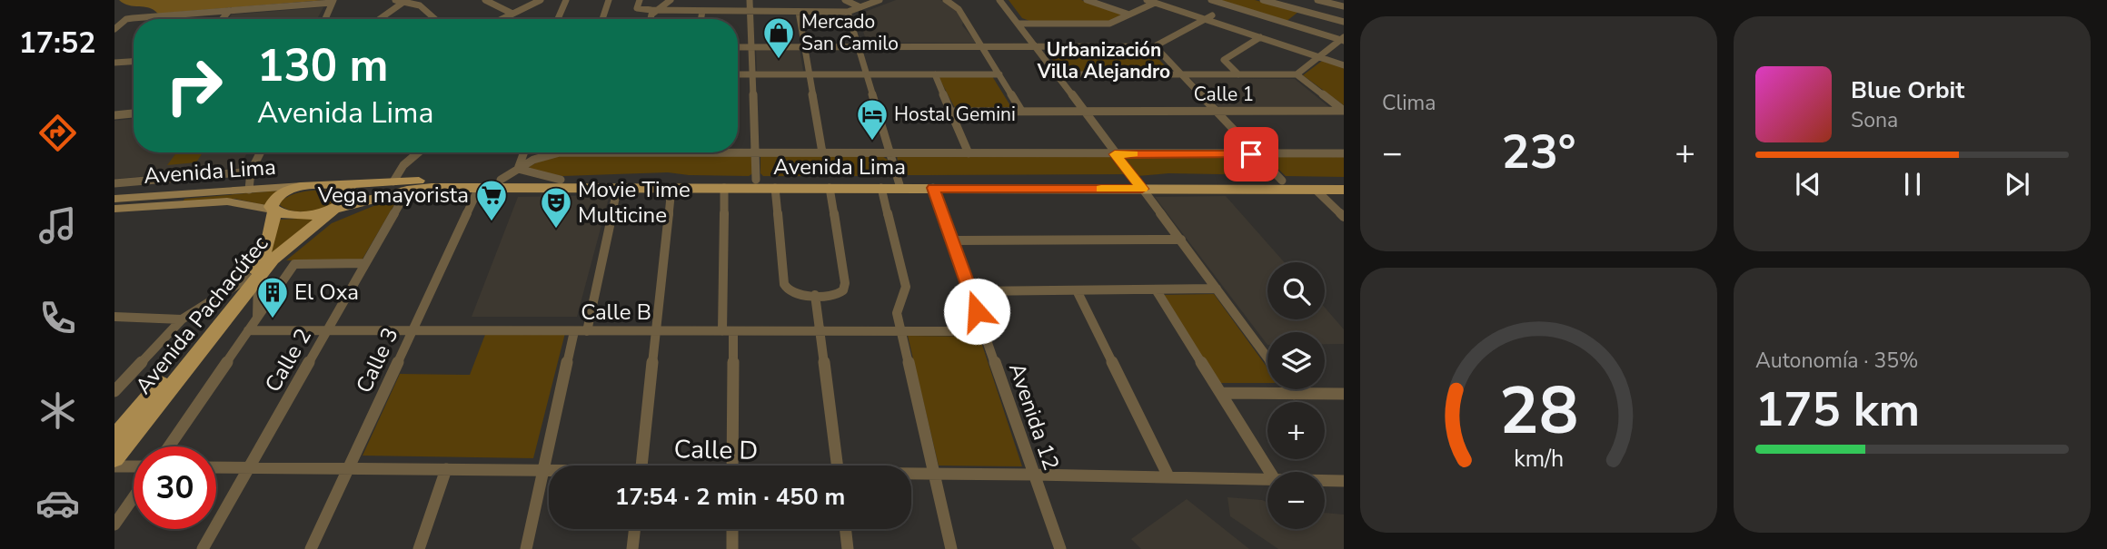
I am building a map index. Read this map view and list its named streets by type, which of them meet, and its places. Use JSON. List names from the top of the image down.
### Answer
{
  "streets": {
    "main road": ["Avenida Lima", "Avenida Pachacútec"],
    "street": [
      "Calle 1",
      "Calle B",
      "Calle 2",
      "Calle 3",
      "Avenida 12",
      "Calle D"
    ]
  },
  "crossings": [
    ["Avenida Lima", "Avenida Pachacútec"],
    ["Avenida Lima", "Calle 2"],
    ["Avenida Lima", "Calle 3"],
    ["Avenida Lima", "Avenida 12"],
    ["Calle B", "Avenida Pachacútec"],
    ["Calle B", "Calle 2"],
    ["Calle B", "Calle 3"],
    ["Calle B", "Avenida 12"],
    ["Avenida Pachacútec", "Calle 2"],
    ["Calle 2", "Calle D"],
    ["Calle 3", "Calle D"],
    ["Avenida 12", "Calle D"]
  ],
  "districts": ["Urbanización Villa Alejandro"],
  "places": {
    "shop": ["Mercado San Camilo"],
    "hotel": ["Hostal Gemini"],
    "supermarket": ["Vega mayorista"],
    "theatre": ["Movie Time Multicine"],
    "building": ["El Oxa"]
  },
  "page": {
    "tabs": "17:52",
    "tile": [
      "Clima",
      ["Autonomía · 35%", "175 km"]
    ],
    "turn": ["130 m", "Avenida Lima"],
    "song": ["Blue Orbit", "Sona"],
    "heat": ["−", "23°", "+"],
    "map_buttons": ["+", "−"],
    "limit": "30",
    "trip": "17:54 · 2 min · 450 m",
    "gauge": ["28", "km/h"]
  }
}
